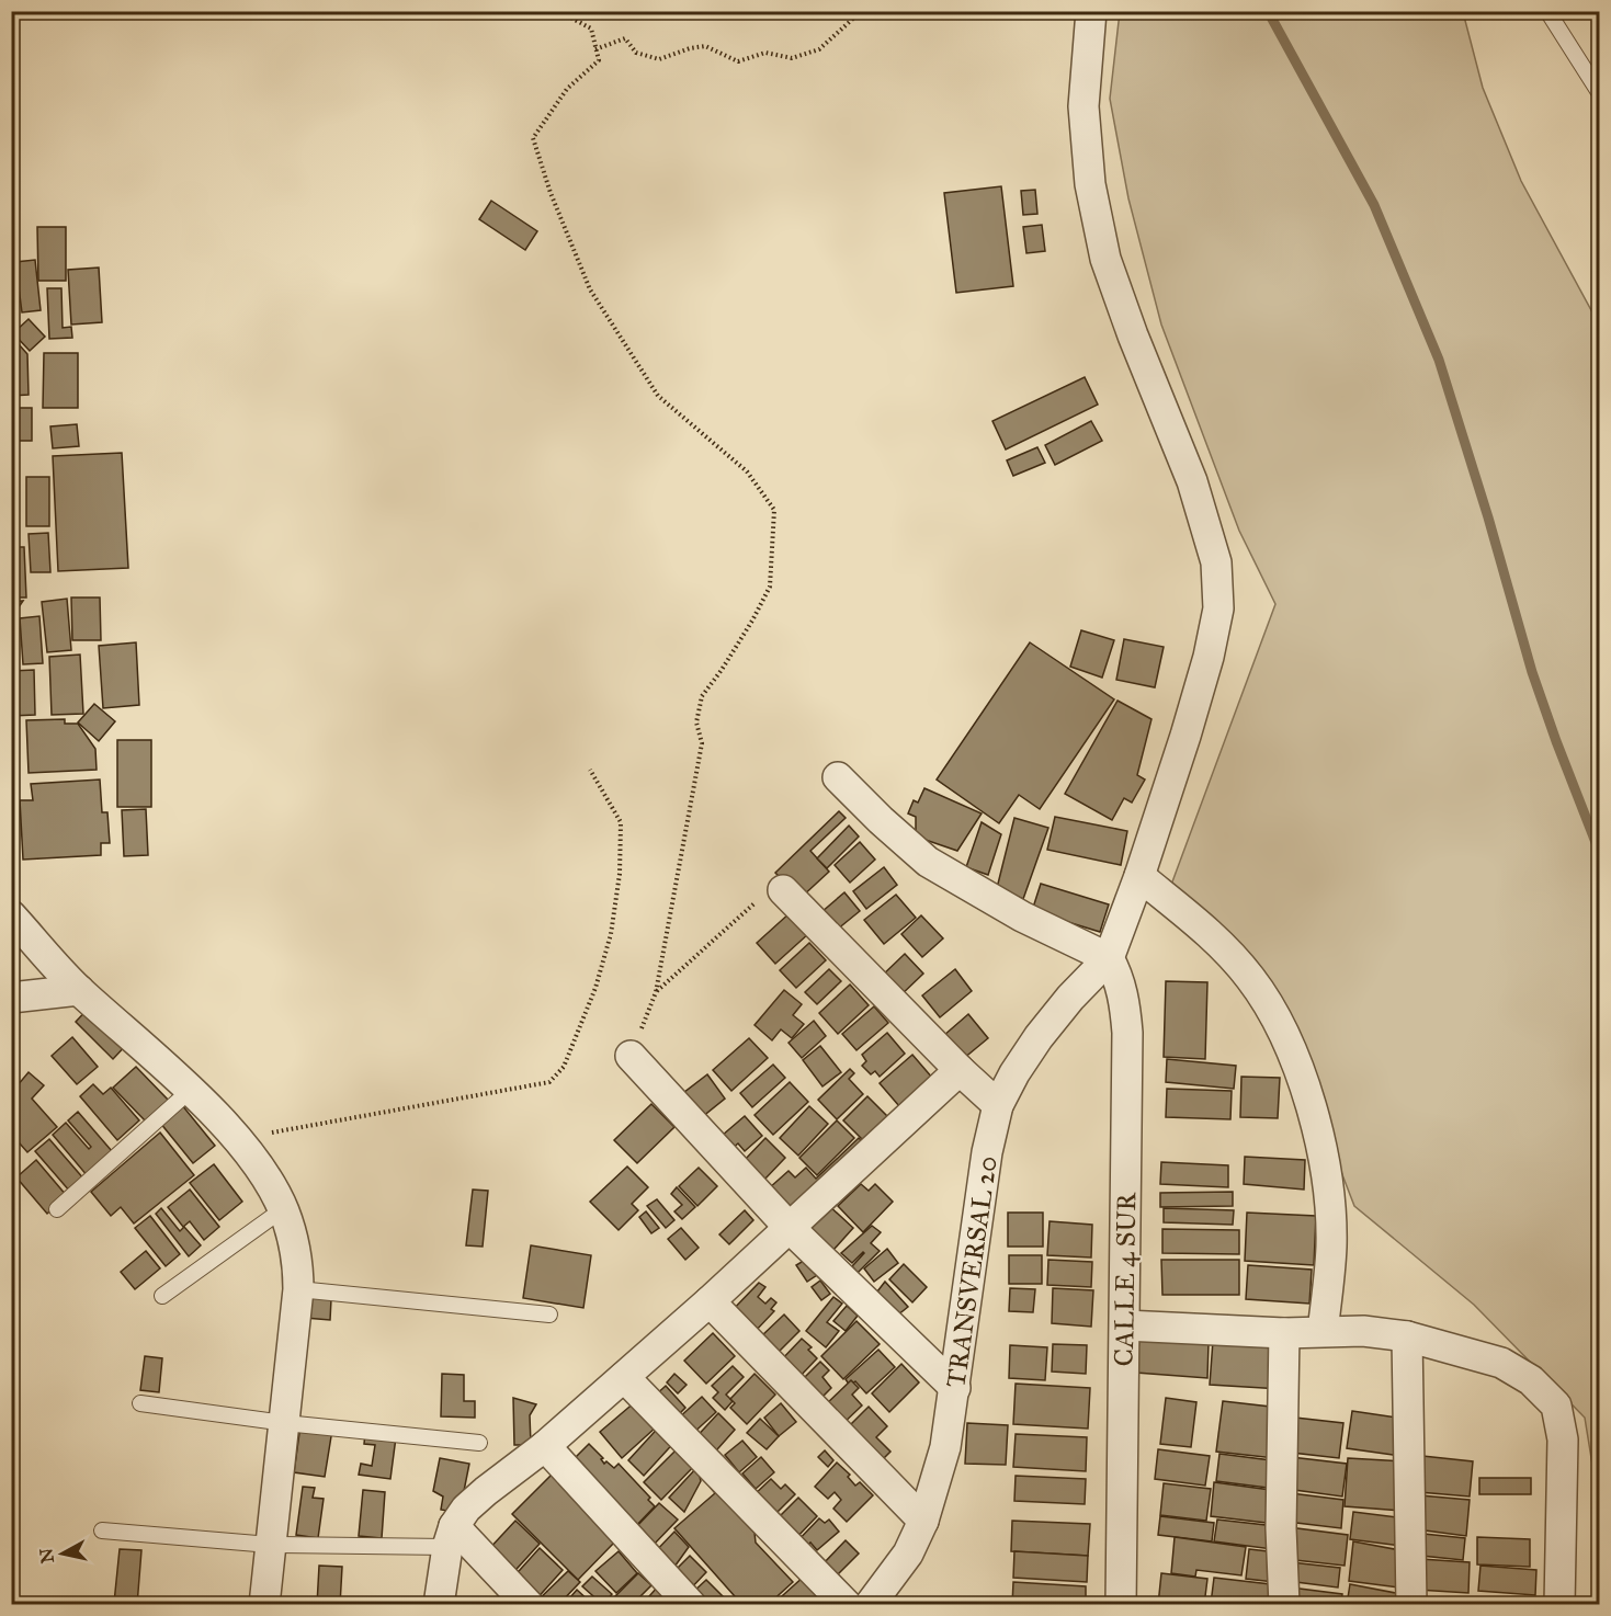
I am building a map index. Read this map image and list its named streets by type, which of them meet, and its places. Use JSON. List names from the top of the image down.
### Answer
{
  "streets": {
    "street": ["TRANSVERSAL 20", "CALLE 4 SUR"]
  },
  "crossings": [
    ["TRANSVERSAL 20", "CALLE 4 SUR"]
  ],
  "north": "left"
}
